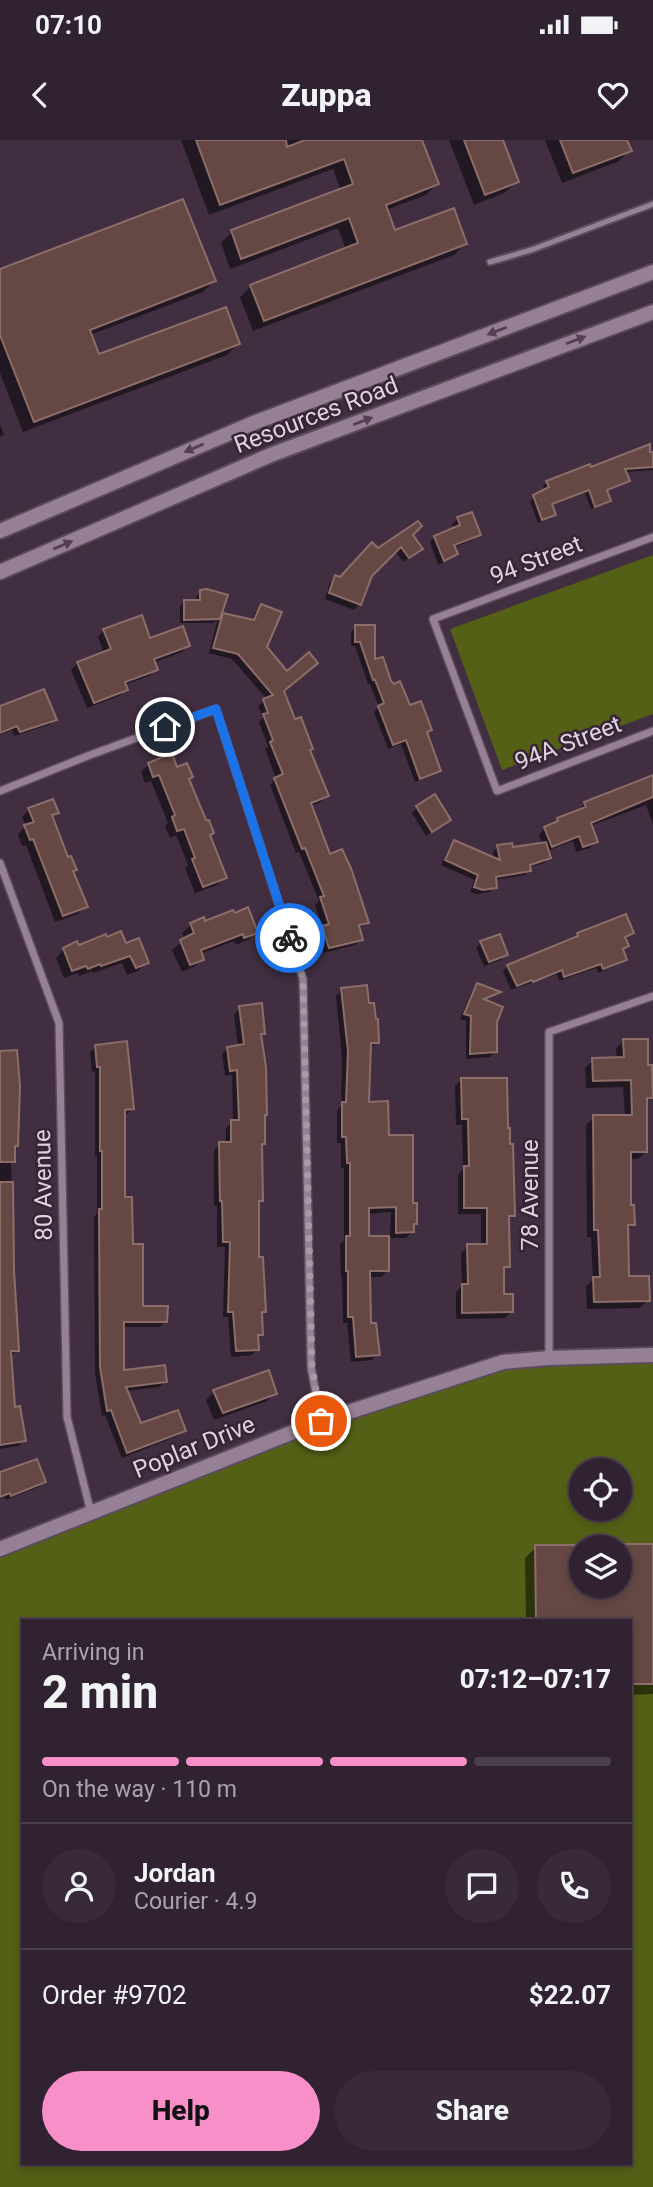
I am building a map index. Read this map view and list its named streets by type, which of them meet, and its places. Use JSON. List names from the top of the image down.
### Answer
{
  "streets": {
    "main road": ["Resources Road", "Poplar Drive"],
    "street": [
      "94 Street",
      "94A Street",
      "80 Avenue",
      "78 Avenue"
    ]
  },
  "crossings": [
    ["94 Street", "94A Street"],
    ["80 Avenue", "Poplar Drive"],
    ["78 Avenue", "Poplar Drive"]
  ],
  "page": {
    "status": "07:10",
    "header": "Zuppa",
    "heading": ["2 min", "Arriving in", "07:12–07:17"],
    "panel": [
      "Jordan",
      "Courier · 4.9",
      "Order #9702",
      "$22.07"
    ],
    "bar": "On the way · 110 m",
    "buttons": ["Help", "Share"]
  }
}
